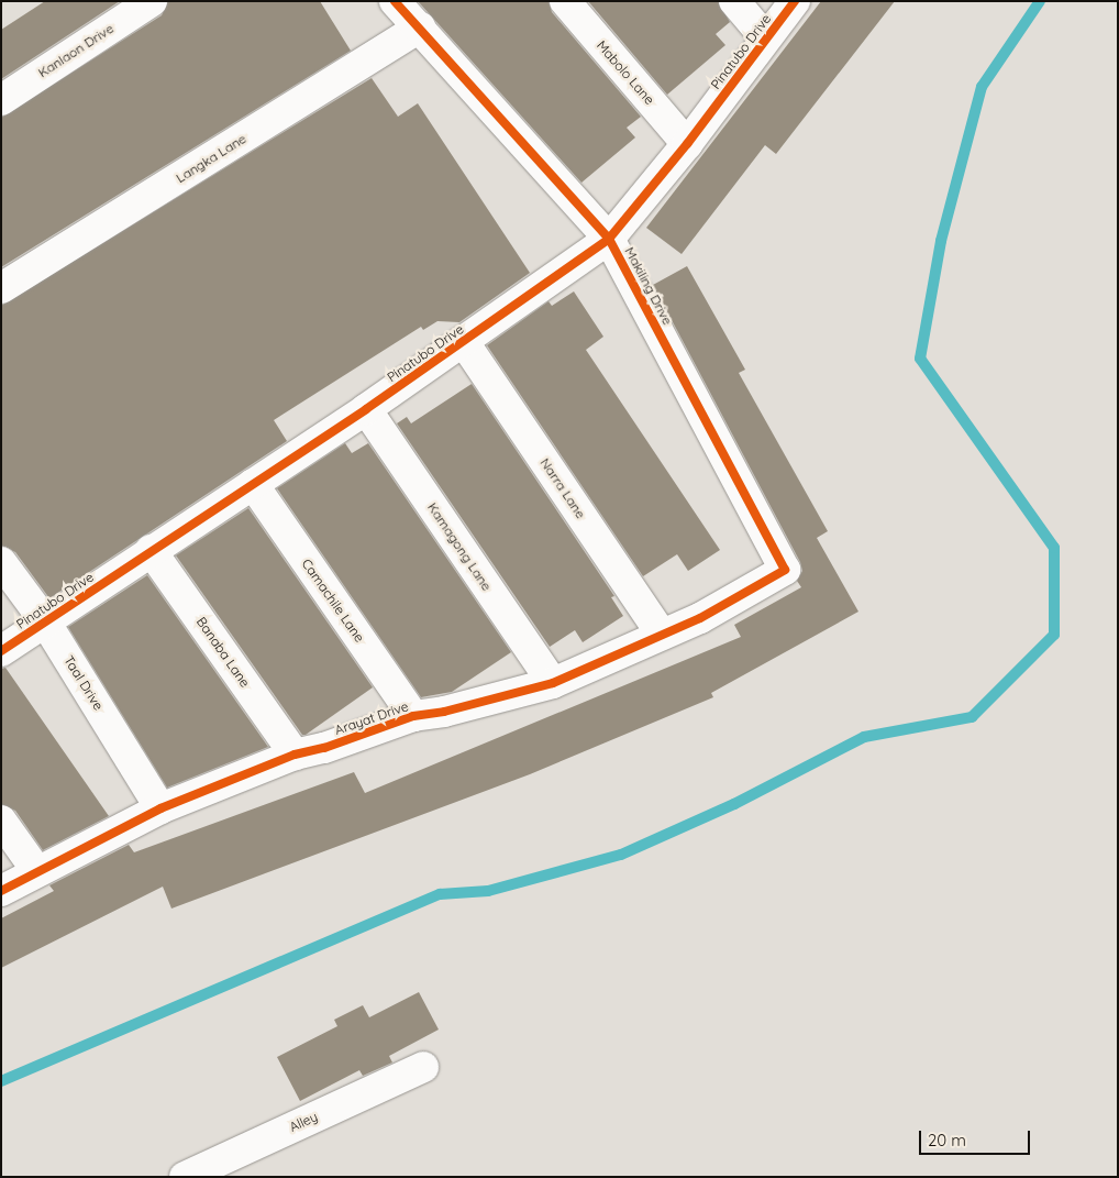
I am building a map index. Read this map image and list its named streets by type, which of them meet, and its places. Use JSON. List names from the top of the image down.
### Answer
{
  "streets": {
    "street": [
      "Kanlaon Drive",
      "Pinatubo Drive",
      "Mabolo Lane",
      "Langka Lane",
      "Makiling Drive",
      "Narra Lane",
      "Kamagong Lane",
      "Camachile Lane",
      "Banaba Lane",
      "Taal Drive",
      "Arayat Drive",
      "Alley"
    ]
  },
  "crossings": [
    ["Pinatubo Drive", "Mabolo Lane"],
    ["Pinatubo Drive", "Makiling Drive"],
    ["Pinatubo Drive", "Narra Lane"],
    ["Pinatubo Drive", "Kamagong Lane"],
    ["Pinatubo Drive", "Camachile Lane"],
    ["Pinatubo Drive", "Banaba Lane"],
    ["Pinatubo Drive", "Taal Drive"],
    ["Langka Lane", "Makiling Drive"],
    ["Makiling Drive", "Arayat Drive"],
    ["Narra Lane", "Arayat Drive"],
    ["Kamagong Lane", "Arayat Drive"],
    ["Camachile Lane", "Arayat Drive"],
    ["Banaba Lane", "Arayat Drive"],
    ["Taal Drive", "Arayat Drive"]
  ],
  "scale_bar": "20 m"
}
